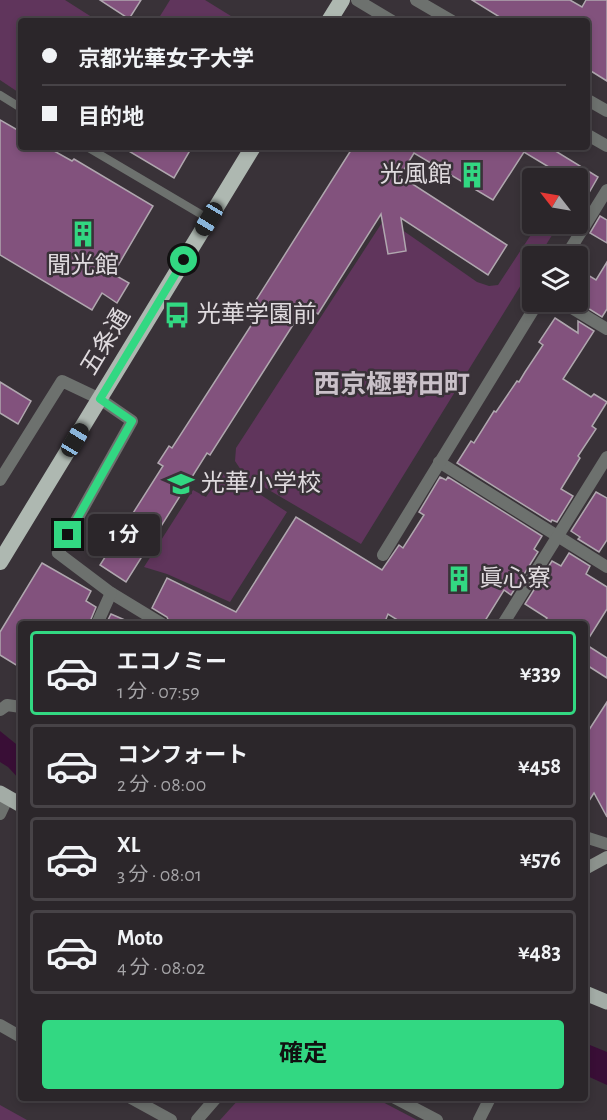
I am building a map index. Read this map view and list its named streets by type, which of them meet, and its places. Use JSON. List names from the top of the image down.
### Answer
{
  "streets": {
    "highway": ["五条通"]
  },
  "districts": ["西京極野田町"],
  "places": {
    "building": ["光風館", "聞光館", "眞心寮"],
    "bus stop": ["光華学園前"],
    "school or university": ["光華小学校"]
  },
  "north": "top left",
  "page": {
    "banner": ["京都光華女子大学", "目的地"],
    "bubble": "1 分",
    "list": [
      {
        "name": "エコノミー",
        "note": "1 分 · 07:59",
        "value": "¥339"
      },
      {
        "name": "コンフォート",
        "note": "2 分 · 08:00",
        "value": "¥458"
      },
      {
        "name": "XL",
        "note": "3 分 · 08:01",
        "value": "¥576"
      },
      {
        "name": "Moto",
        "note": "4 分 · 08:02",
        "value": "¥483"
      }
    ],
    "buttons": "確定"
  }
}
